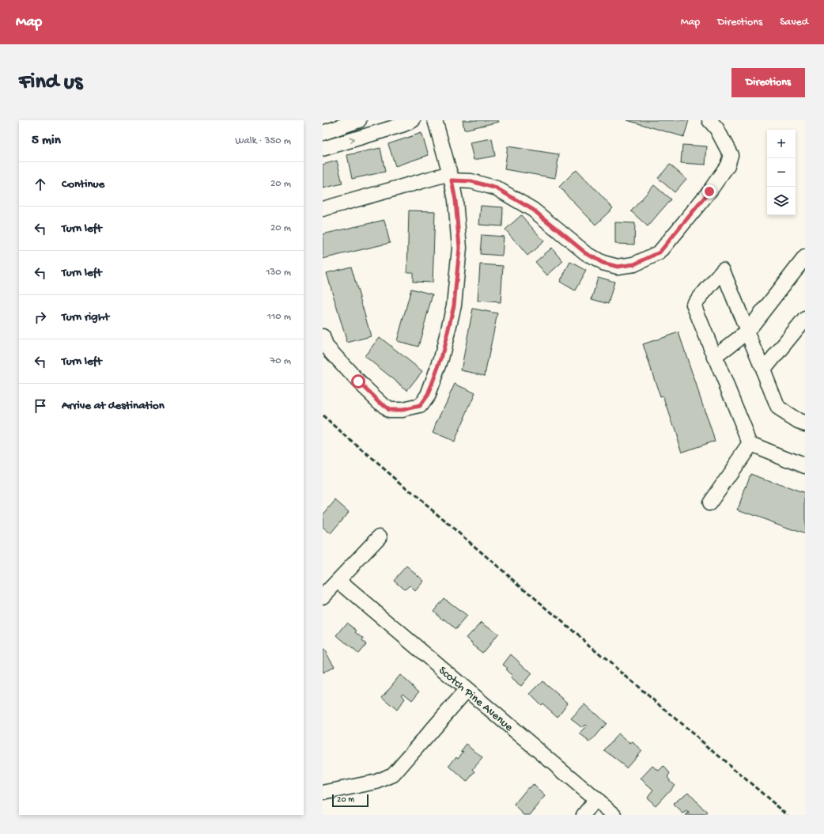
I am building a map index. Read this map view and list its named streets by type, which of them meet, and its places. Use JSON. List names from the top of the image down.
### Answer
{
  "streets": {
    "street": ["Scotch Pine Avenue"]
  },
  "scale_bar": "20 m",
  "page": {
    "header": "Map",
    "nav": ["Map", "Directions", "Saved"],
    "buttons": "Directions",
    "title": "Find us",
    "heading": ["5 min", "Walk · 350 m"],
    "map_buttons": ["+", "−"],
    "list": [
      ["Continue", "20 m"],
      ["Turn left", "20 m"],
      ["Turn left", "130 m"],
      ["Turn right", "110 m"],
      ["Turn left", "70 m"],
      "Arrive at destination"
    ],
    "scale": "20 m"
  }
}
